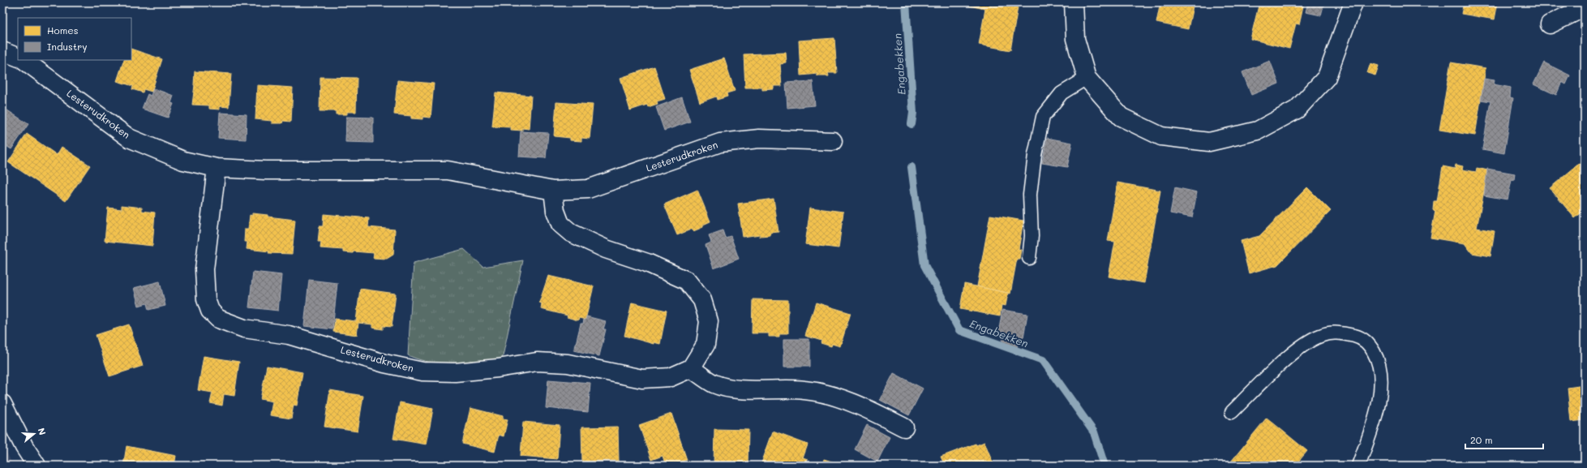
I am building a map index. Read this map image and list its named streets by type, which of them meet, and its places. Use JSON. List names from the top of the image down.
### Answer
{
  "streets": {
    "street": ["Lesterudkroken"]
  },
  "water": ["Engabekken"],
  "legend": ["Homes", "Industry"],
  "scale_bar": "20 m",
  "north": "right"
}
